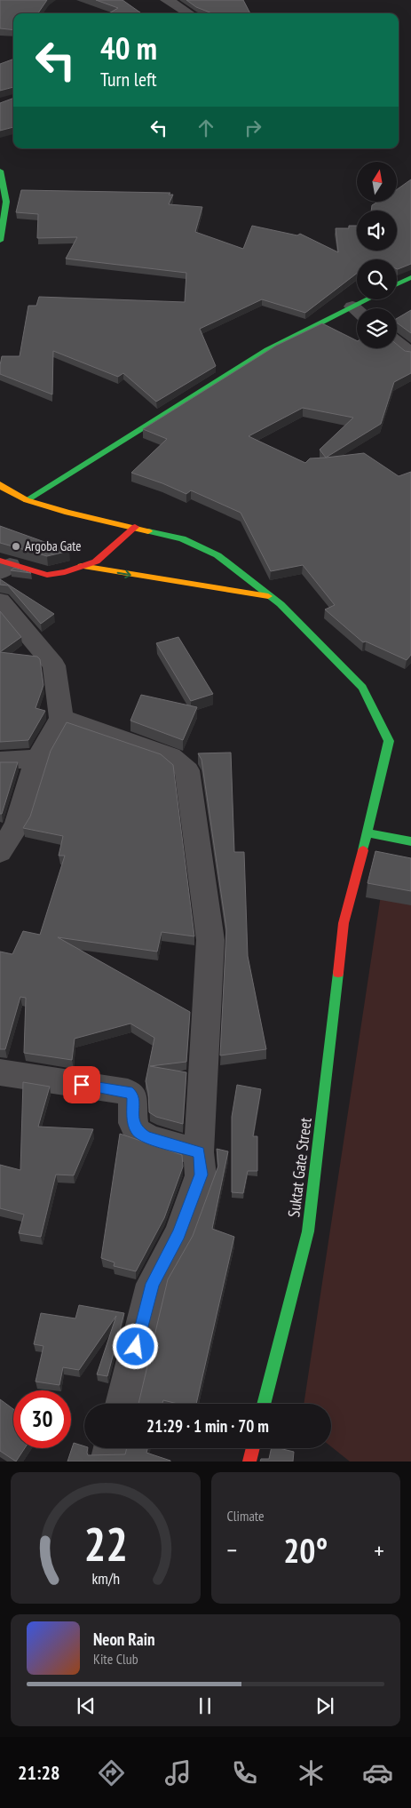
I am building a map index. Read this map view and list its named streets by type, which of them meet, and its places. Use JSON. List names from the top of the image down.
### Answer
{
  "streets": {
    "street": ["Suktat Gate Street"]
  },
  "places": ["Argoba Gate"],
  "north": "top",
  "page": {
    "turn": ["40 m", "Turn left"],
    "limit": "30",
    "trip": "21:29 · 1 min · 70 m",
    "tile": "Climate",
    "heat": ["−", "20°", "+"],
    "song": ["Neon Rain", "Kite Club"],
    "tabs": "21:28",
    "gauge": ["22", "km/h"]
  }
}
